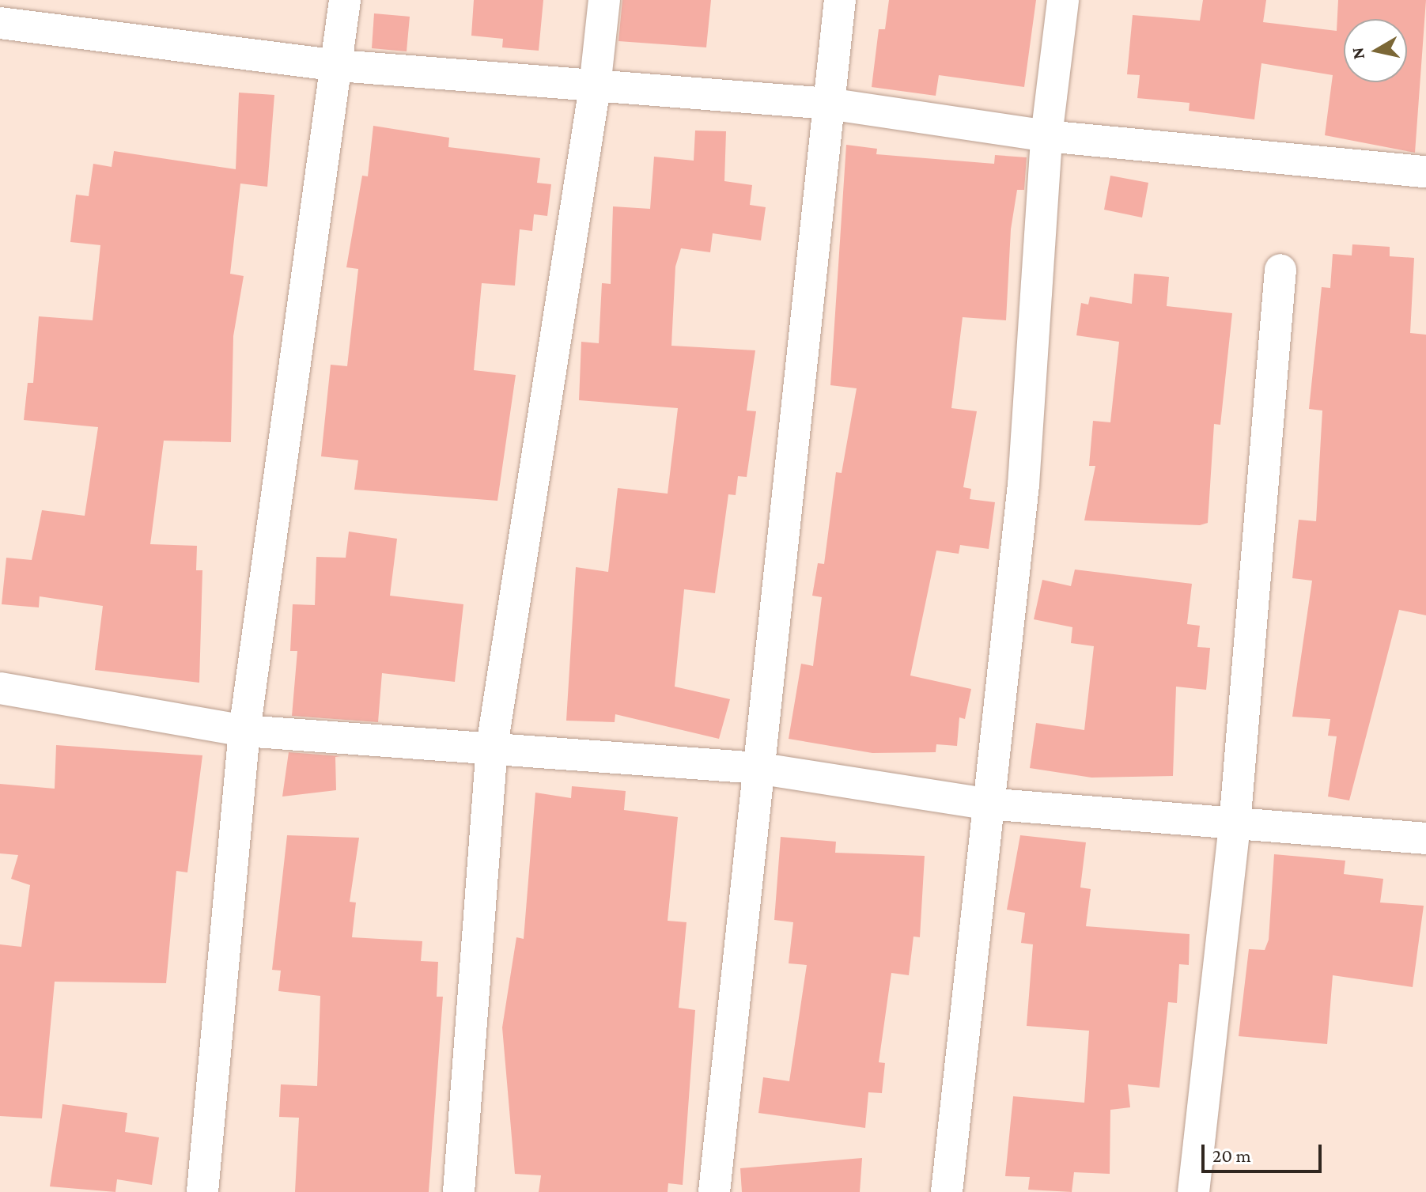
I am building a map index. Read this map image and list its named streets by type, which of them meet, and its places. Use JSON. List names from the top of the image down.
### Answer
{
  "scale_bar": "20 m",
  "north": "left"
}
